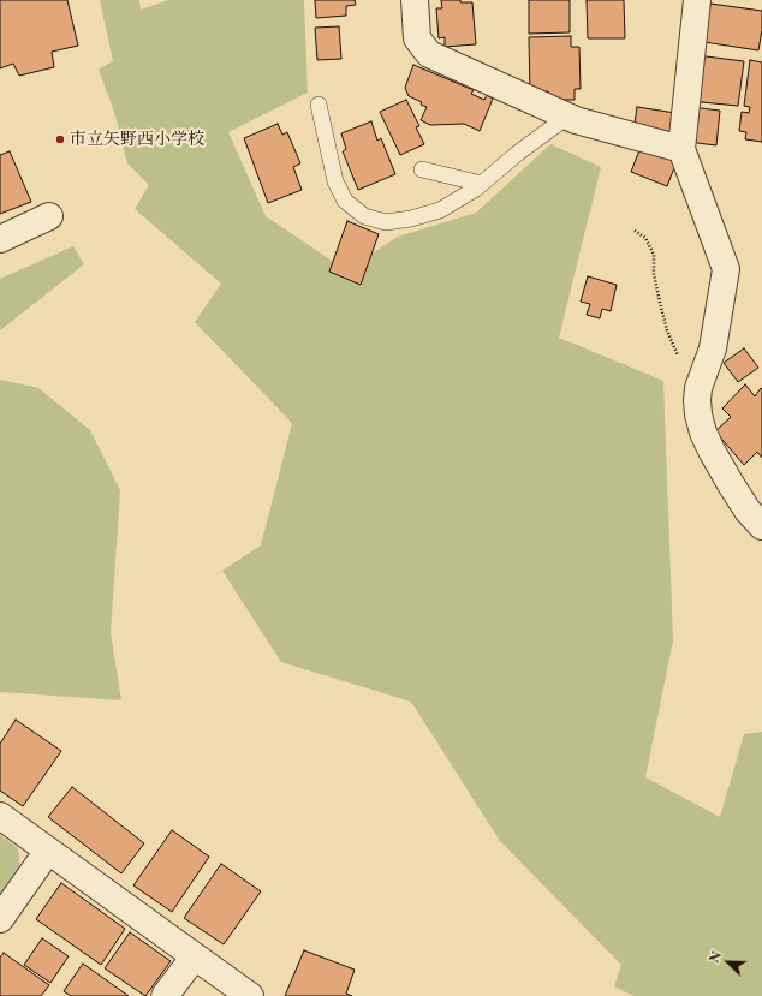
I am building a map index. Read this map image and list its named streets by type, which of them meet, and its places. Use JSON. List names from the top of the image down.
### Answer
{
  "places": ["市立矢野西小学校"],
  "north": "top left"
}
